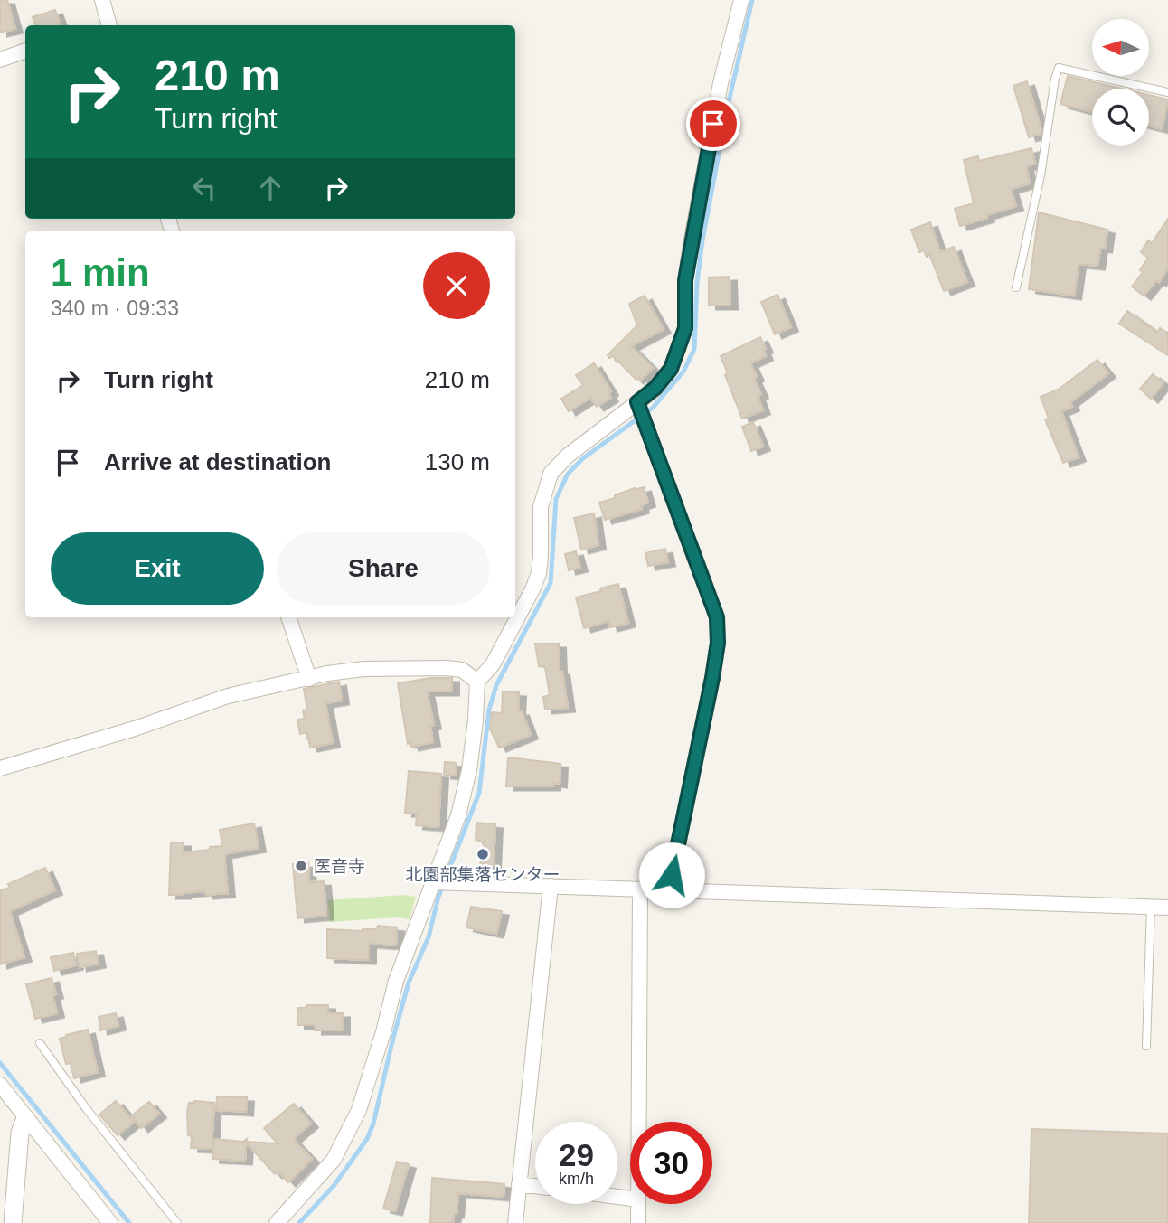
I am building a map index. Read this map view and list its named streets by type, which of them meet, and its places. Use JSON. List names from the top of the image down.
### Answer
{
  "places": ["北園部集落センター", "医音寺"],
  "north": "left",
  "page": {
    "turn": ["210 m", "Turn right"],
    "heading": ["1 min", "340 m · 09:33"],
    "list": [
      {
        "name": "Turn right",
        "value": "210 m"
      },
      {
        "name": "Arrive at destination",
        "value": "130 m"
      }
    ],
    "buttons": ["Exit", "Share"],
    "speed": "29 km/h",
    "limit": "30"
  }
}
